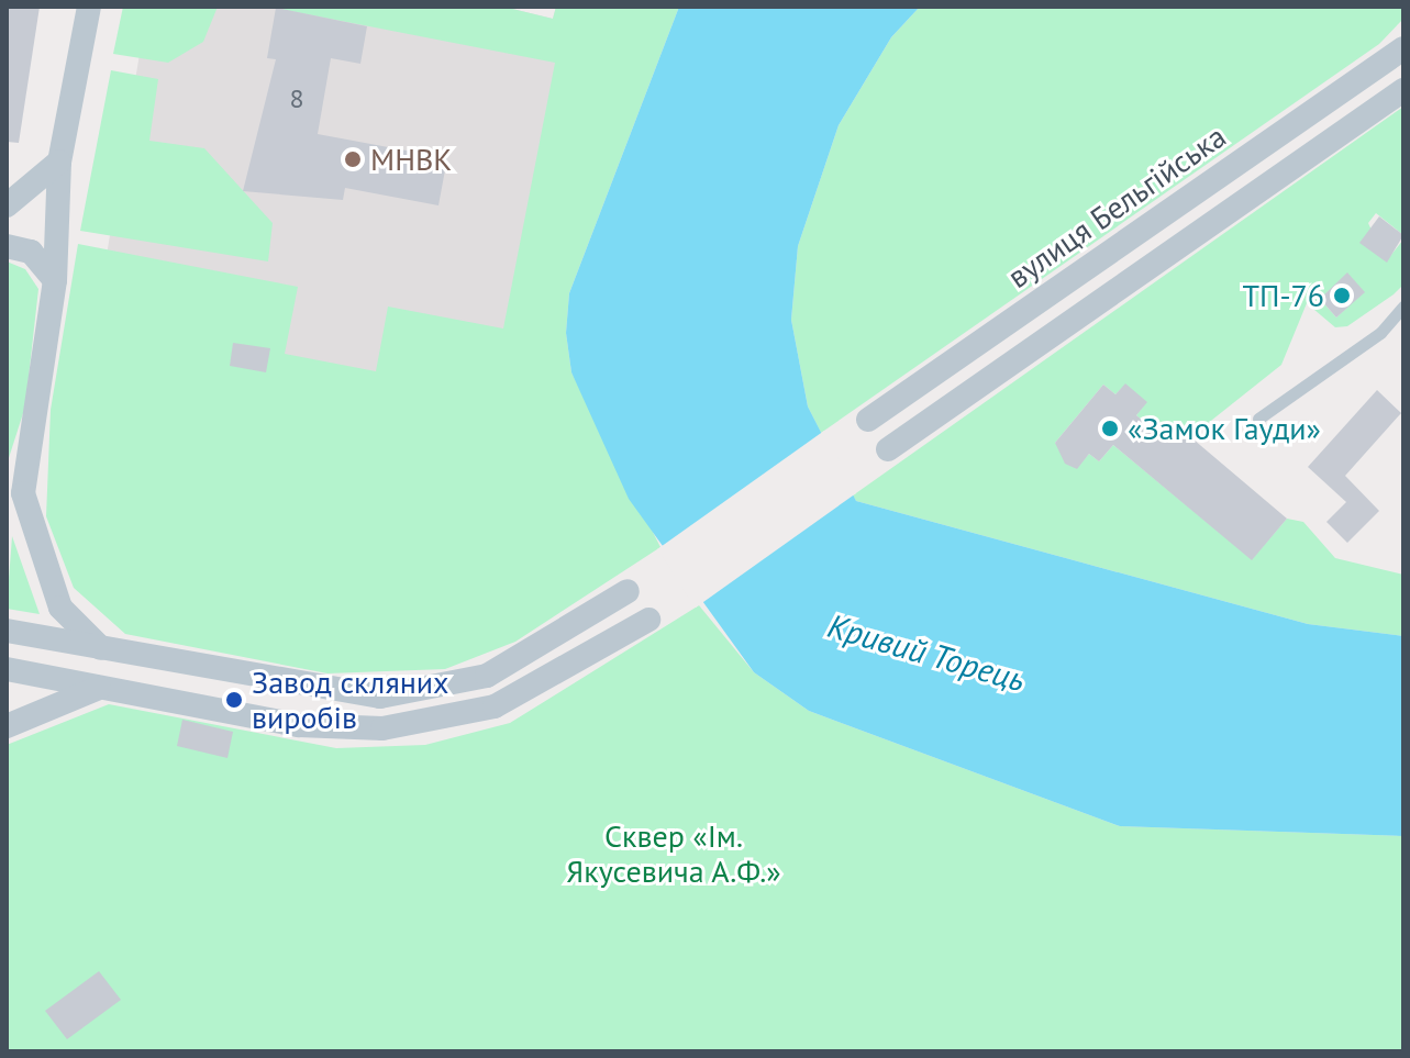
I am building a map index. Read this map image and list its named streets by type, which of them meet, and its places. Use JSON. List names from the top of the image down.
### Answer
{
  "streets": {
    "street": ["вулиця Бельгійська"]
  },
  "water": ["Кривий Торець"],
  "parks": ["Сквер «Ім. Якусевича А.Ф.»"],
  "places": [
    "МНВК",
    "ТП-76",
    "«Замок Гауди»",
    "Завод скляних виробів"
  ],
  "house_numbers": ["8"]
}
